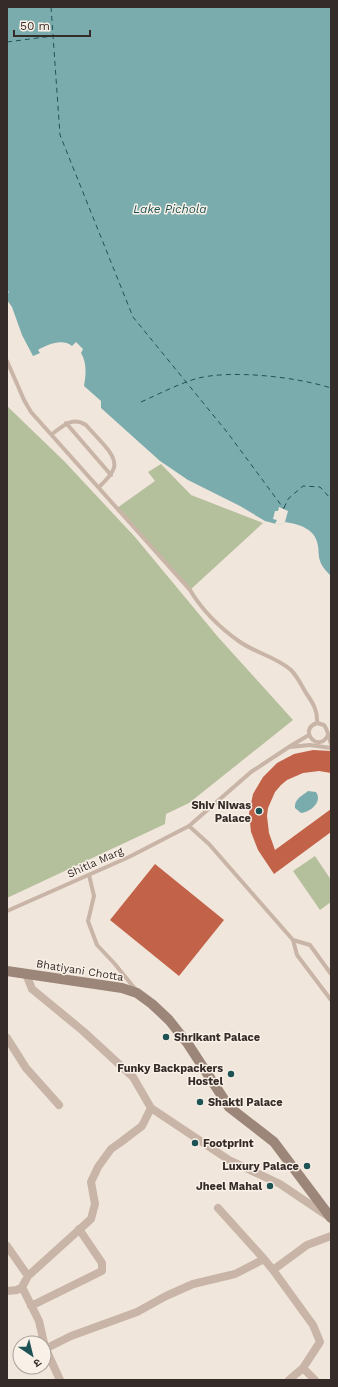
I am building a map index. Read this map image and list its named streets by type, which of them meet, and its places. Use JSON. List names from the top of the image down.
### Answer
{
  "streets": {
    "main road": ["Bhatiyani Chotta"],
    "lane": ["Shitla Marg"]
  },
  "water": ["Lake Pichola"],
  "places": [
    "Shiv Niwas Palace",
    "Shrikant Palace",
    "Funky Backpackers Hostel",
    "Shakti Palace",
    "Footprint",
    "Luxury Palace",
    "Jheel Mahal"
  ],
  "scale_bar": "50 m",
  "north": "bottom right"
}
